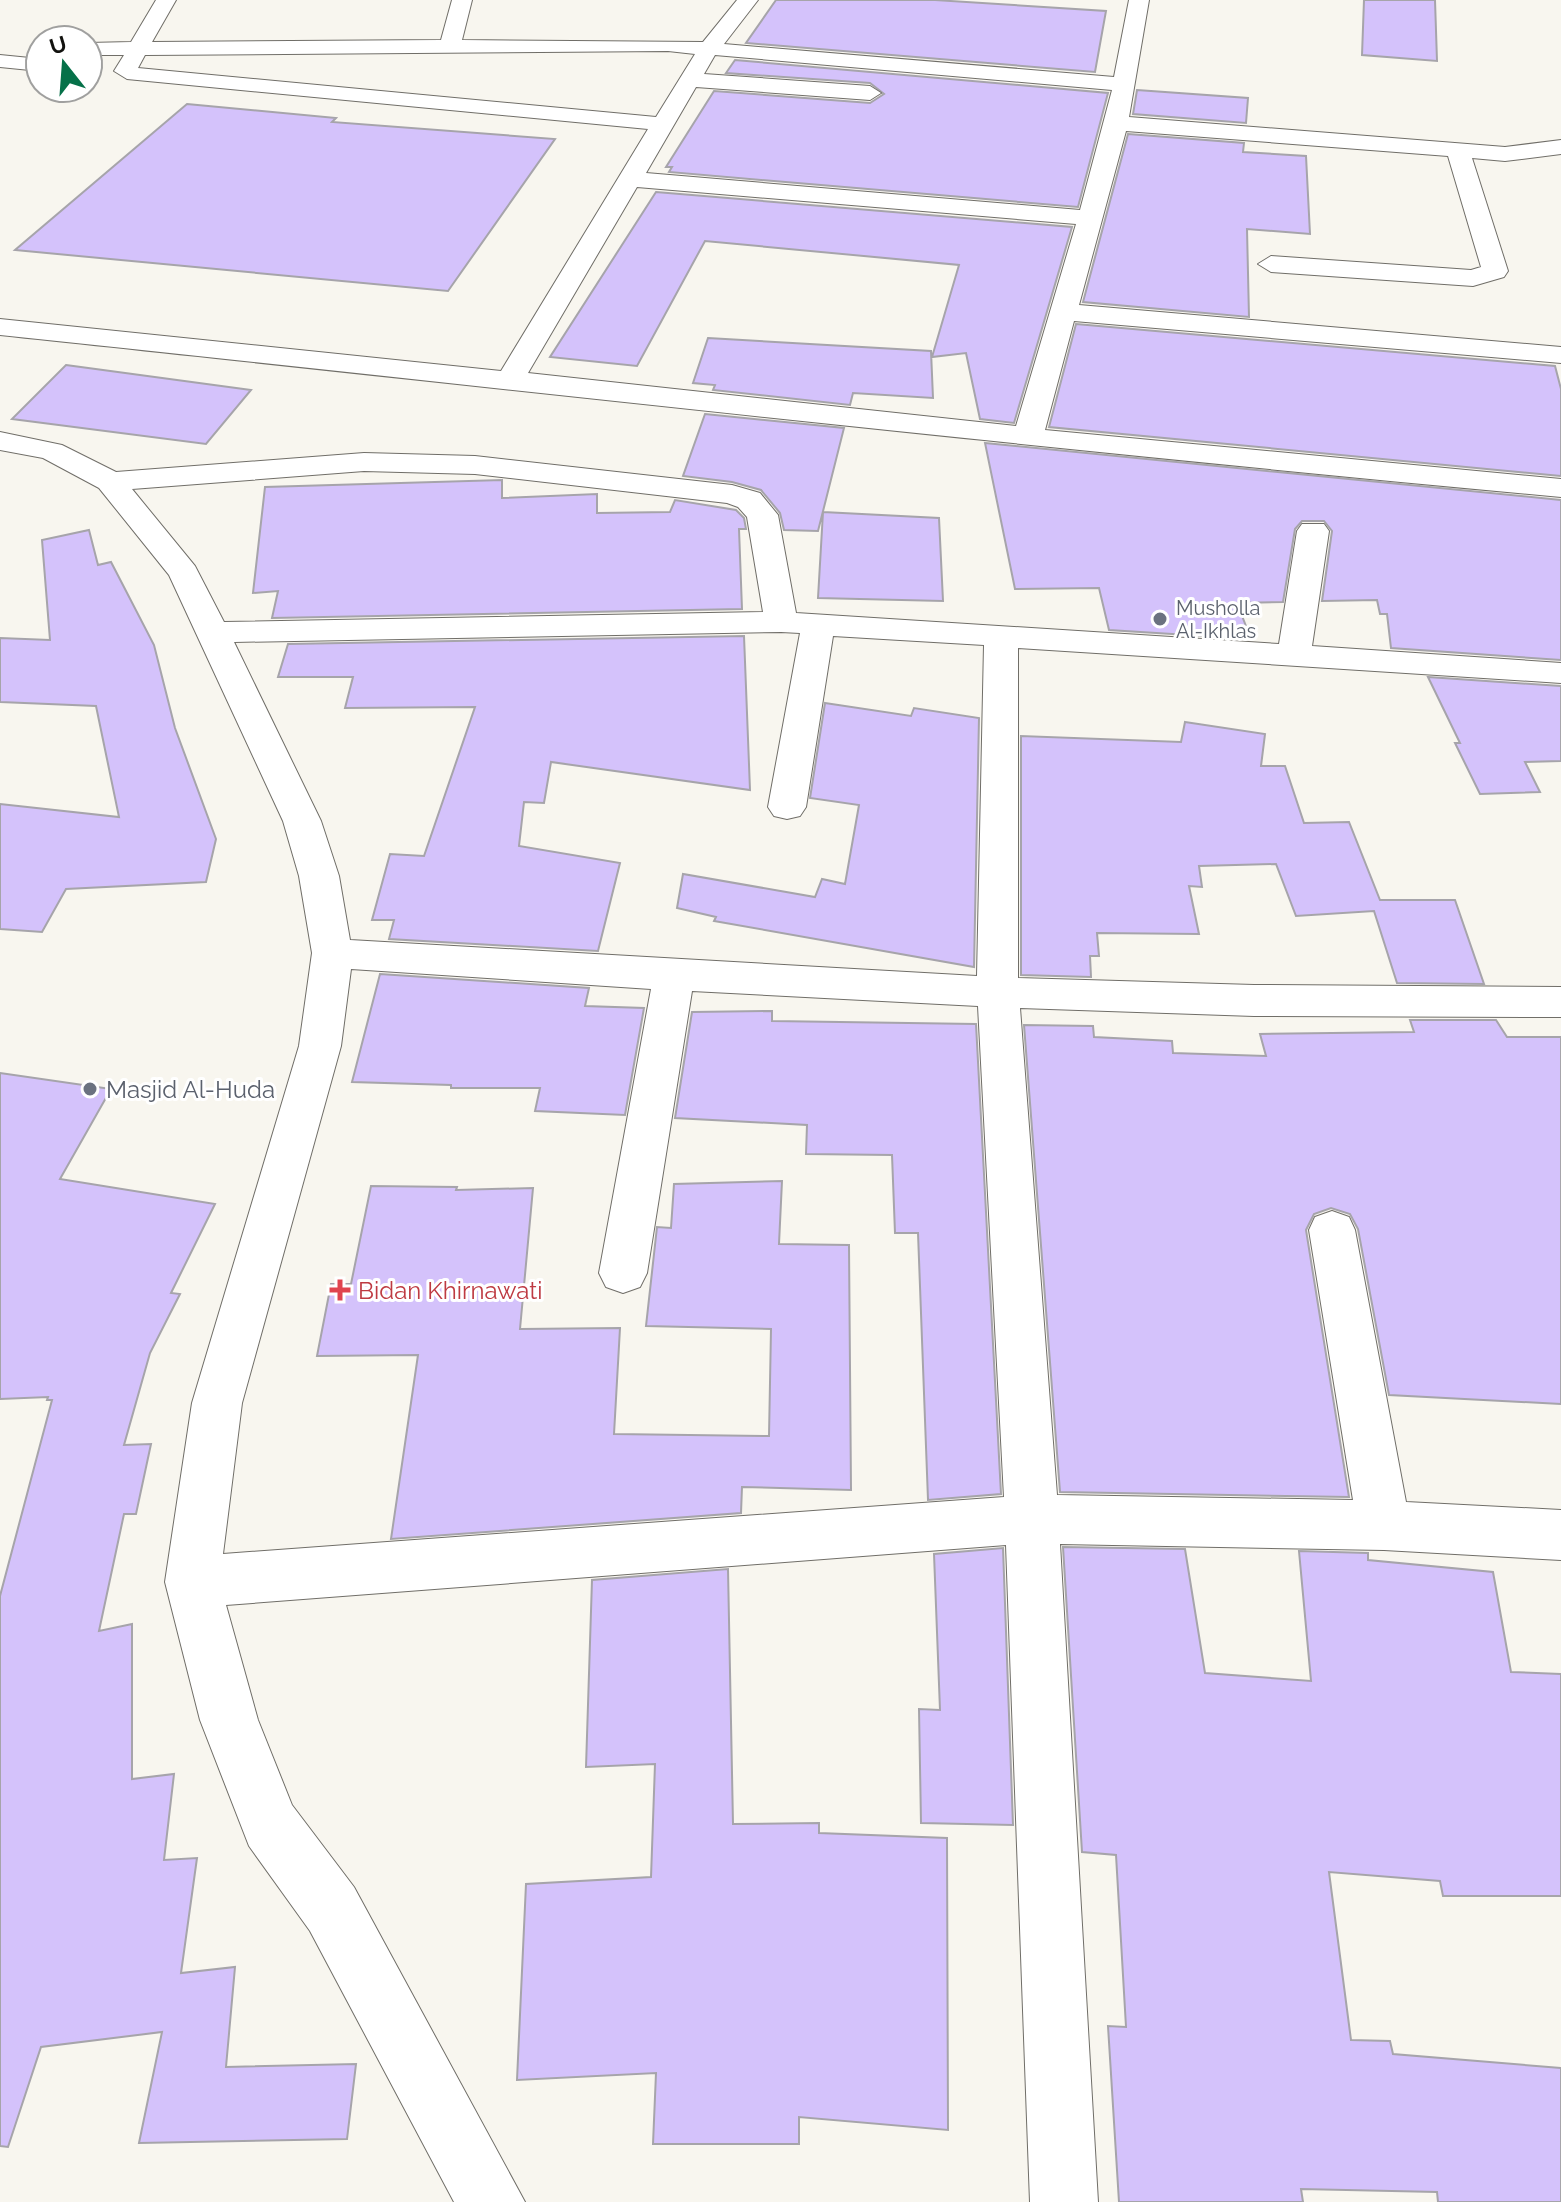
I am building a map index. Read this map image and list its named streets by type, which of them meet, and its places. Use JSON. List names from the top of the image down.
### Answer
{
  "places": {
    "other": ["Musholla Al-Ikhlas", "Masjid Al-Huda"],
    "health": ["Bidan Khirnawati"]
  },
  "north": "top"
}
